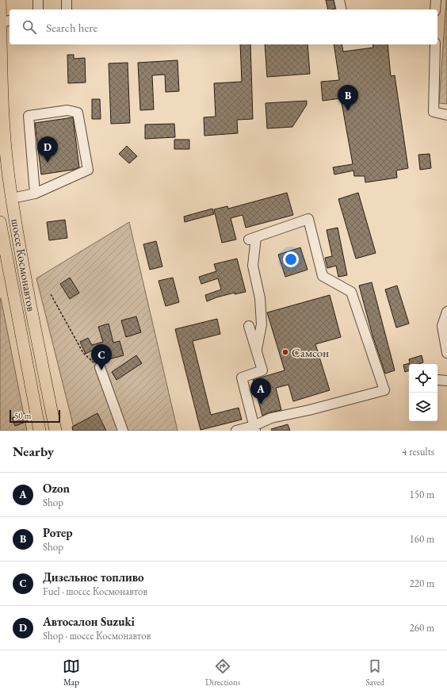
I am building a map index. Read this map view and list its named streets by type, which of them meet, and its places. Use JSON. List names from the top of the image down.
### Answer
{
  "streets": {
    "main road": ["шоссе Космонавтов"]
  },
  "places": ["Самсон"],
  "scale_bar": "50 m",
  "page": {
    "search": "Search here",
    "pins": [
      "B",
      "D",
      "C",
      "A"
    ],
    "scale": "50 m",
    "heading": ["Nearby", "4 results"],
    "list": [
      {
        "mark": "A",
        "name": "Ozon",
        "note": "Shop",
        "value": "150 m"
      },
      {
        "mark": "B",
        "name": "Ротер",
        "note": "Shop",
        "value": "160 m"
      },
      {
        "mark": "C",
        "name": "Дизельное топливо",
        "note": "Fuel · шоссе Космонавтов",
        "value": "220 m"
      },
      {
        "mark": "D",
        "name": "Автосалон Suzuki",
        "note": "Shop · шоссе Космонавтов",
        "value": "260 m"
      }
    ],
    "nav": ["Map", "Directions", "Saved"]
  }
}
